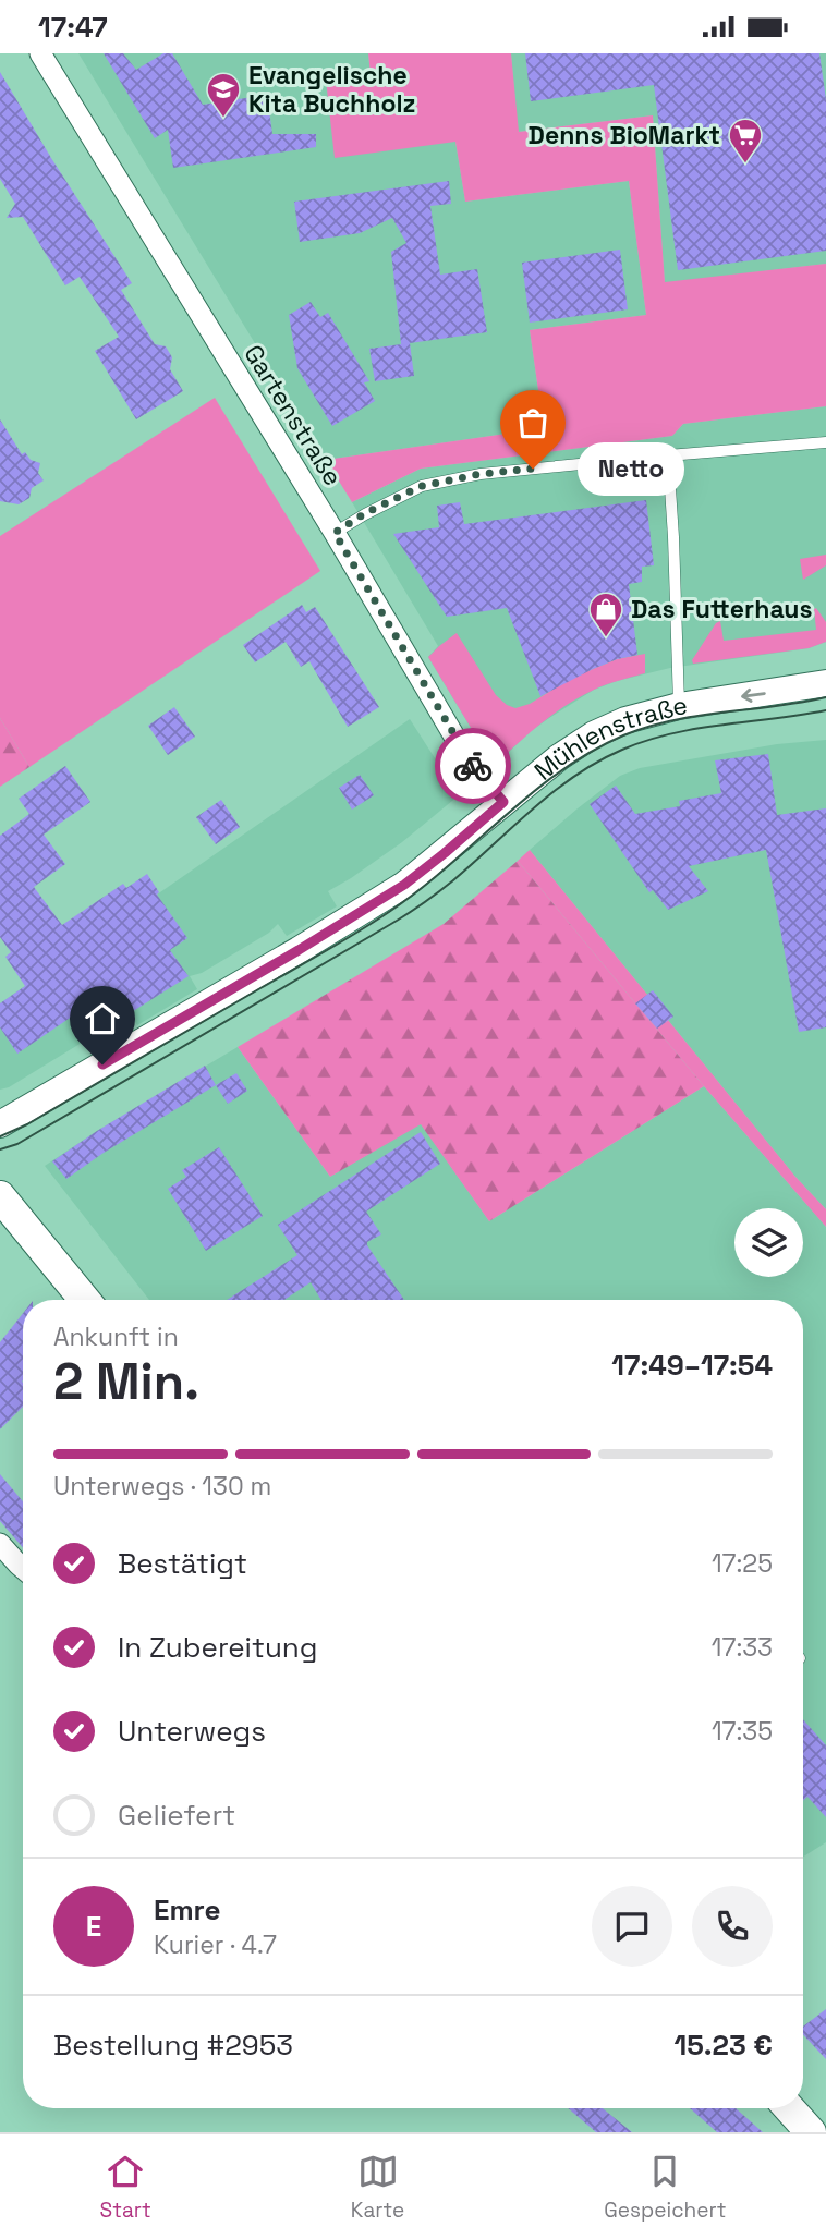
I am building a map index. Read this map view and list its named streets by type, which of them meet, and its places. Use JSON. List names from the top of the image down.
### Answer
{
  "streets": {
    "street": ["Gartenstraße", "Mühlenstraße"]
  },
  "crossings": [
    ["Gartenstraße", "Mühlenstraße"]
  ],
  "places": {
    "school or university": ["Evangelische Kita Buchholz"],
    "supermarket": ["Denns BioMarkt"],
    "other": ["Netto"],
    "shop": ["Das Futterhaus"]
  },
  "page": {
    "status": "17:47",
    "bubble": "Netto",
    "heading": ["2 Min.", "Ankunft in", "17:49–17:54"],
    "panel": [
      "Emre",
      "Kurier · 4.7",
      "Bestellung #2953",
      "15.23 €"
    ],
    "bar": "Unterwegs · 130 m",
    "list": [
      ["Bestätigt", "17:25"],
      ["In Zubereitung", "17:33"],
      ["Unterwegs", "17:35"],
      "Geliefert"
    ],
    "round": "E",
    "tabs": ["Start", "Karte", "Gespeichert"]
  }
}
